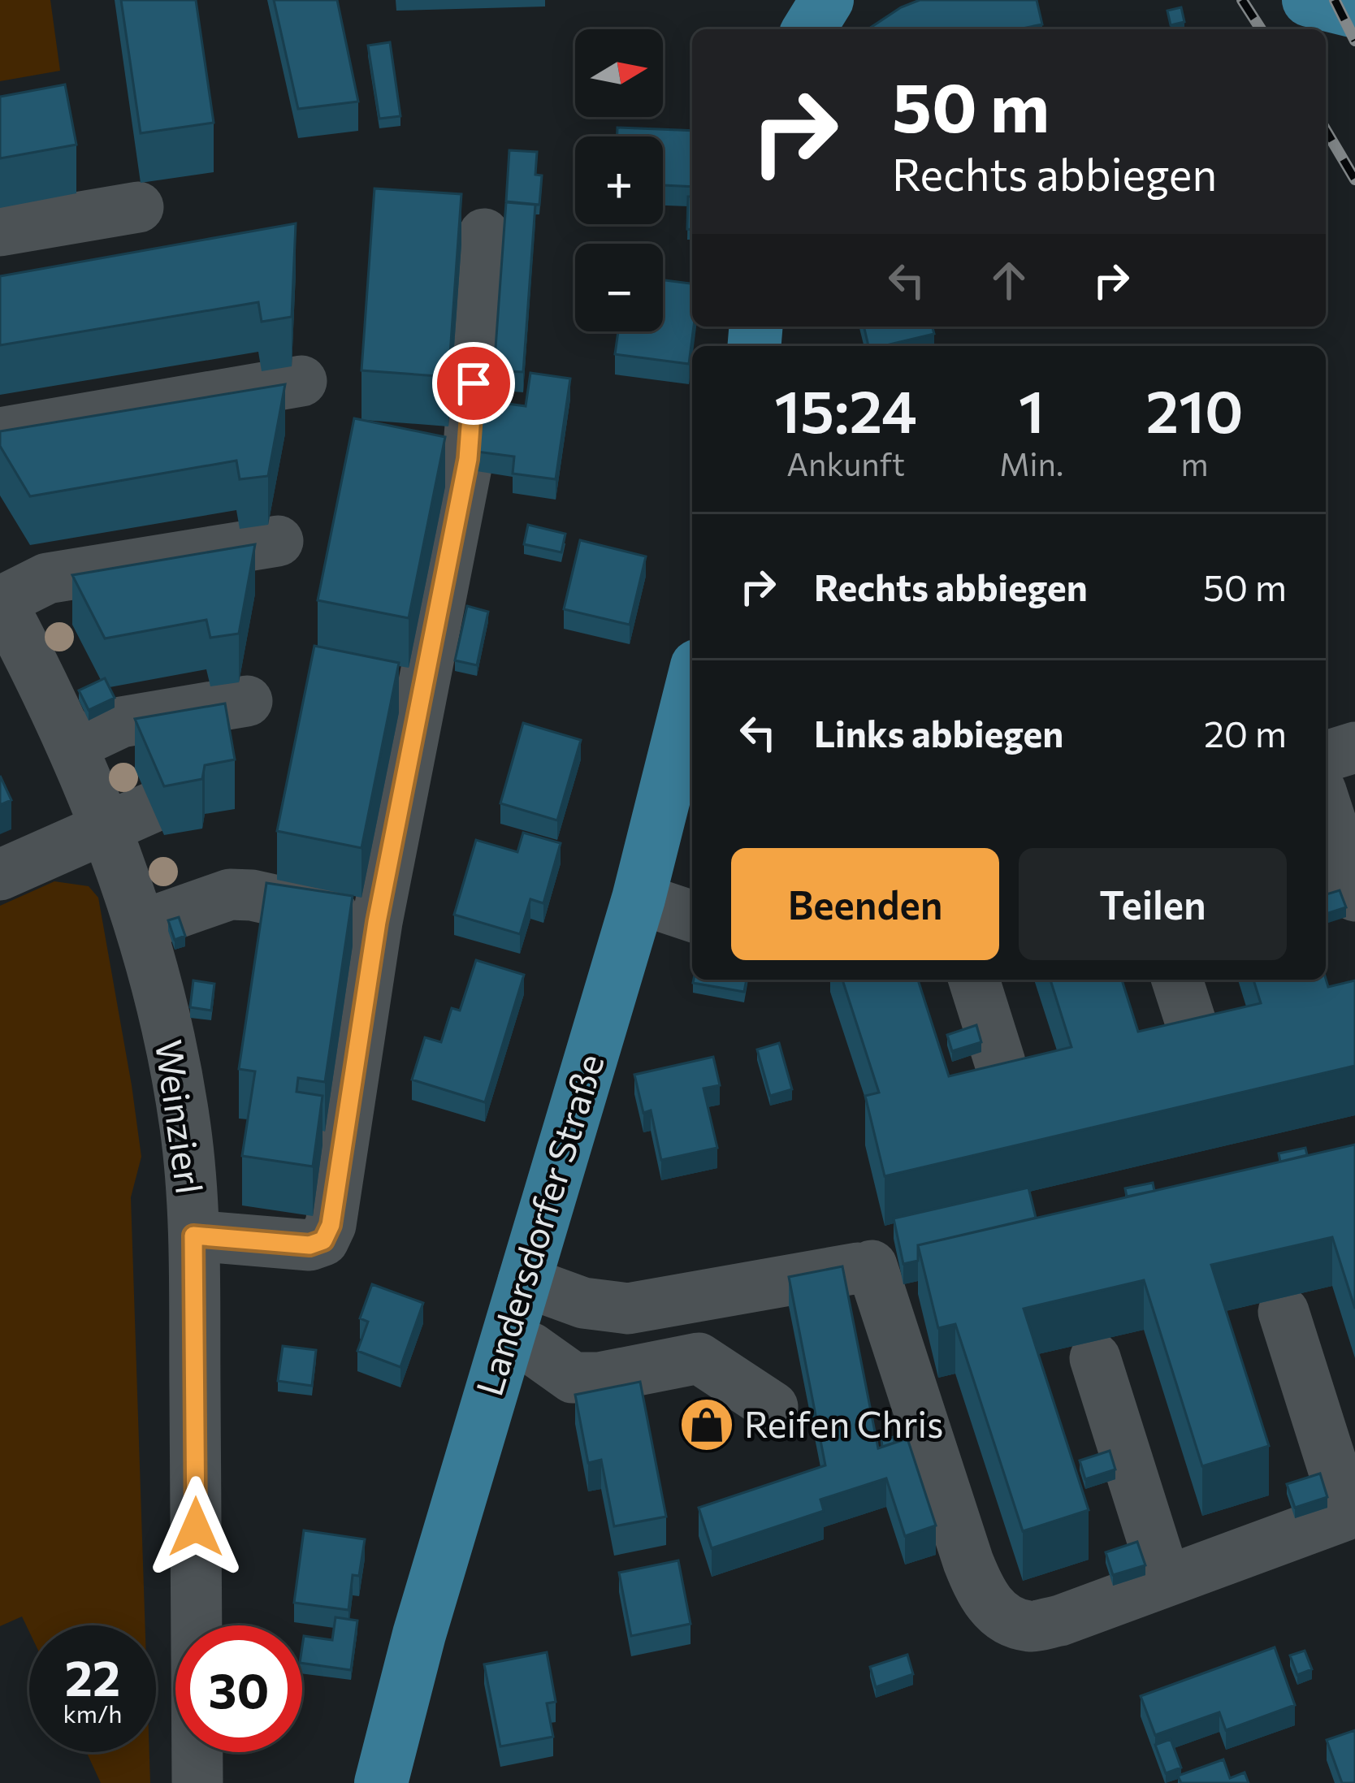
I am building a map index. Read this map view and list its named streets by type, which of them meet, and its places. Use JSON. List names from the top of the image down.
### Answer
{
  "streets": {
    "main road": ["Landersdorfer Straße"],
    "street": ["Weinzierl"]
  },
  "places": {
    "shop": ["Reifen Chris"]
  },
  "north": "right",
  "page": {
    "map_buttons": ["+", "−"],
    "turn": ["50 m", "Rechts abbiegen"],
    "eta": [
      "15:24",
      "Ankunft",
      "1",
      "Min.",
      "210",
      "m"
    ],
    "list": [
      {
        "name": "Rechts abbiegen",
        "value": "50 m"
      },
      {
        "name": "Links abbiegen",
        "value": "20 m"
      }
    ],
    "buttons": ["Beenden", "Teilen"],
    "speed": "22 km/h",
    "limit": "30"
  }
}
